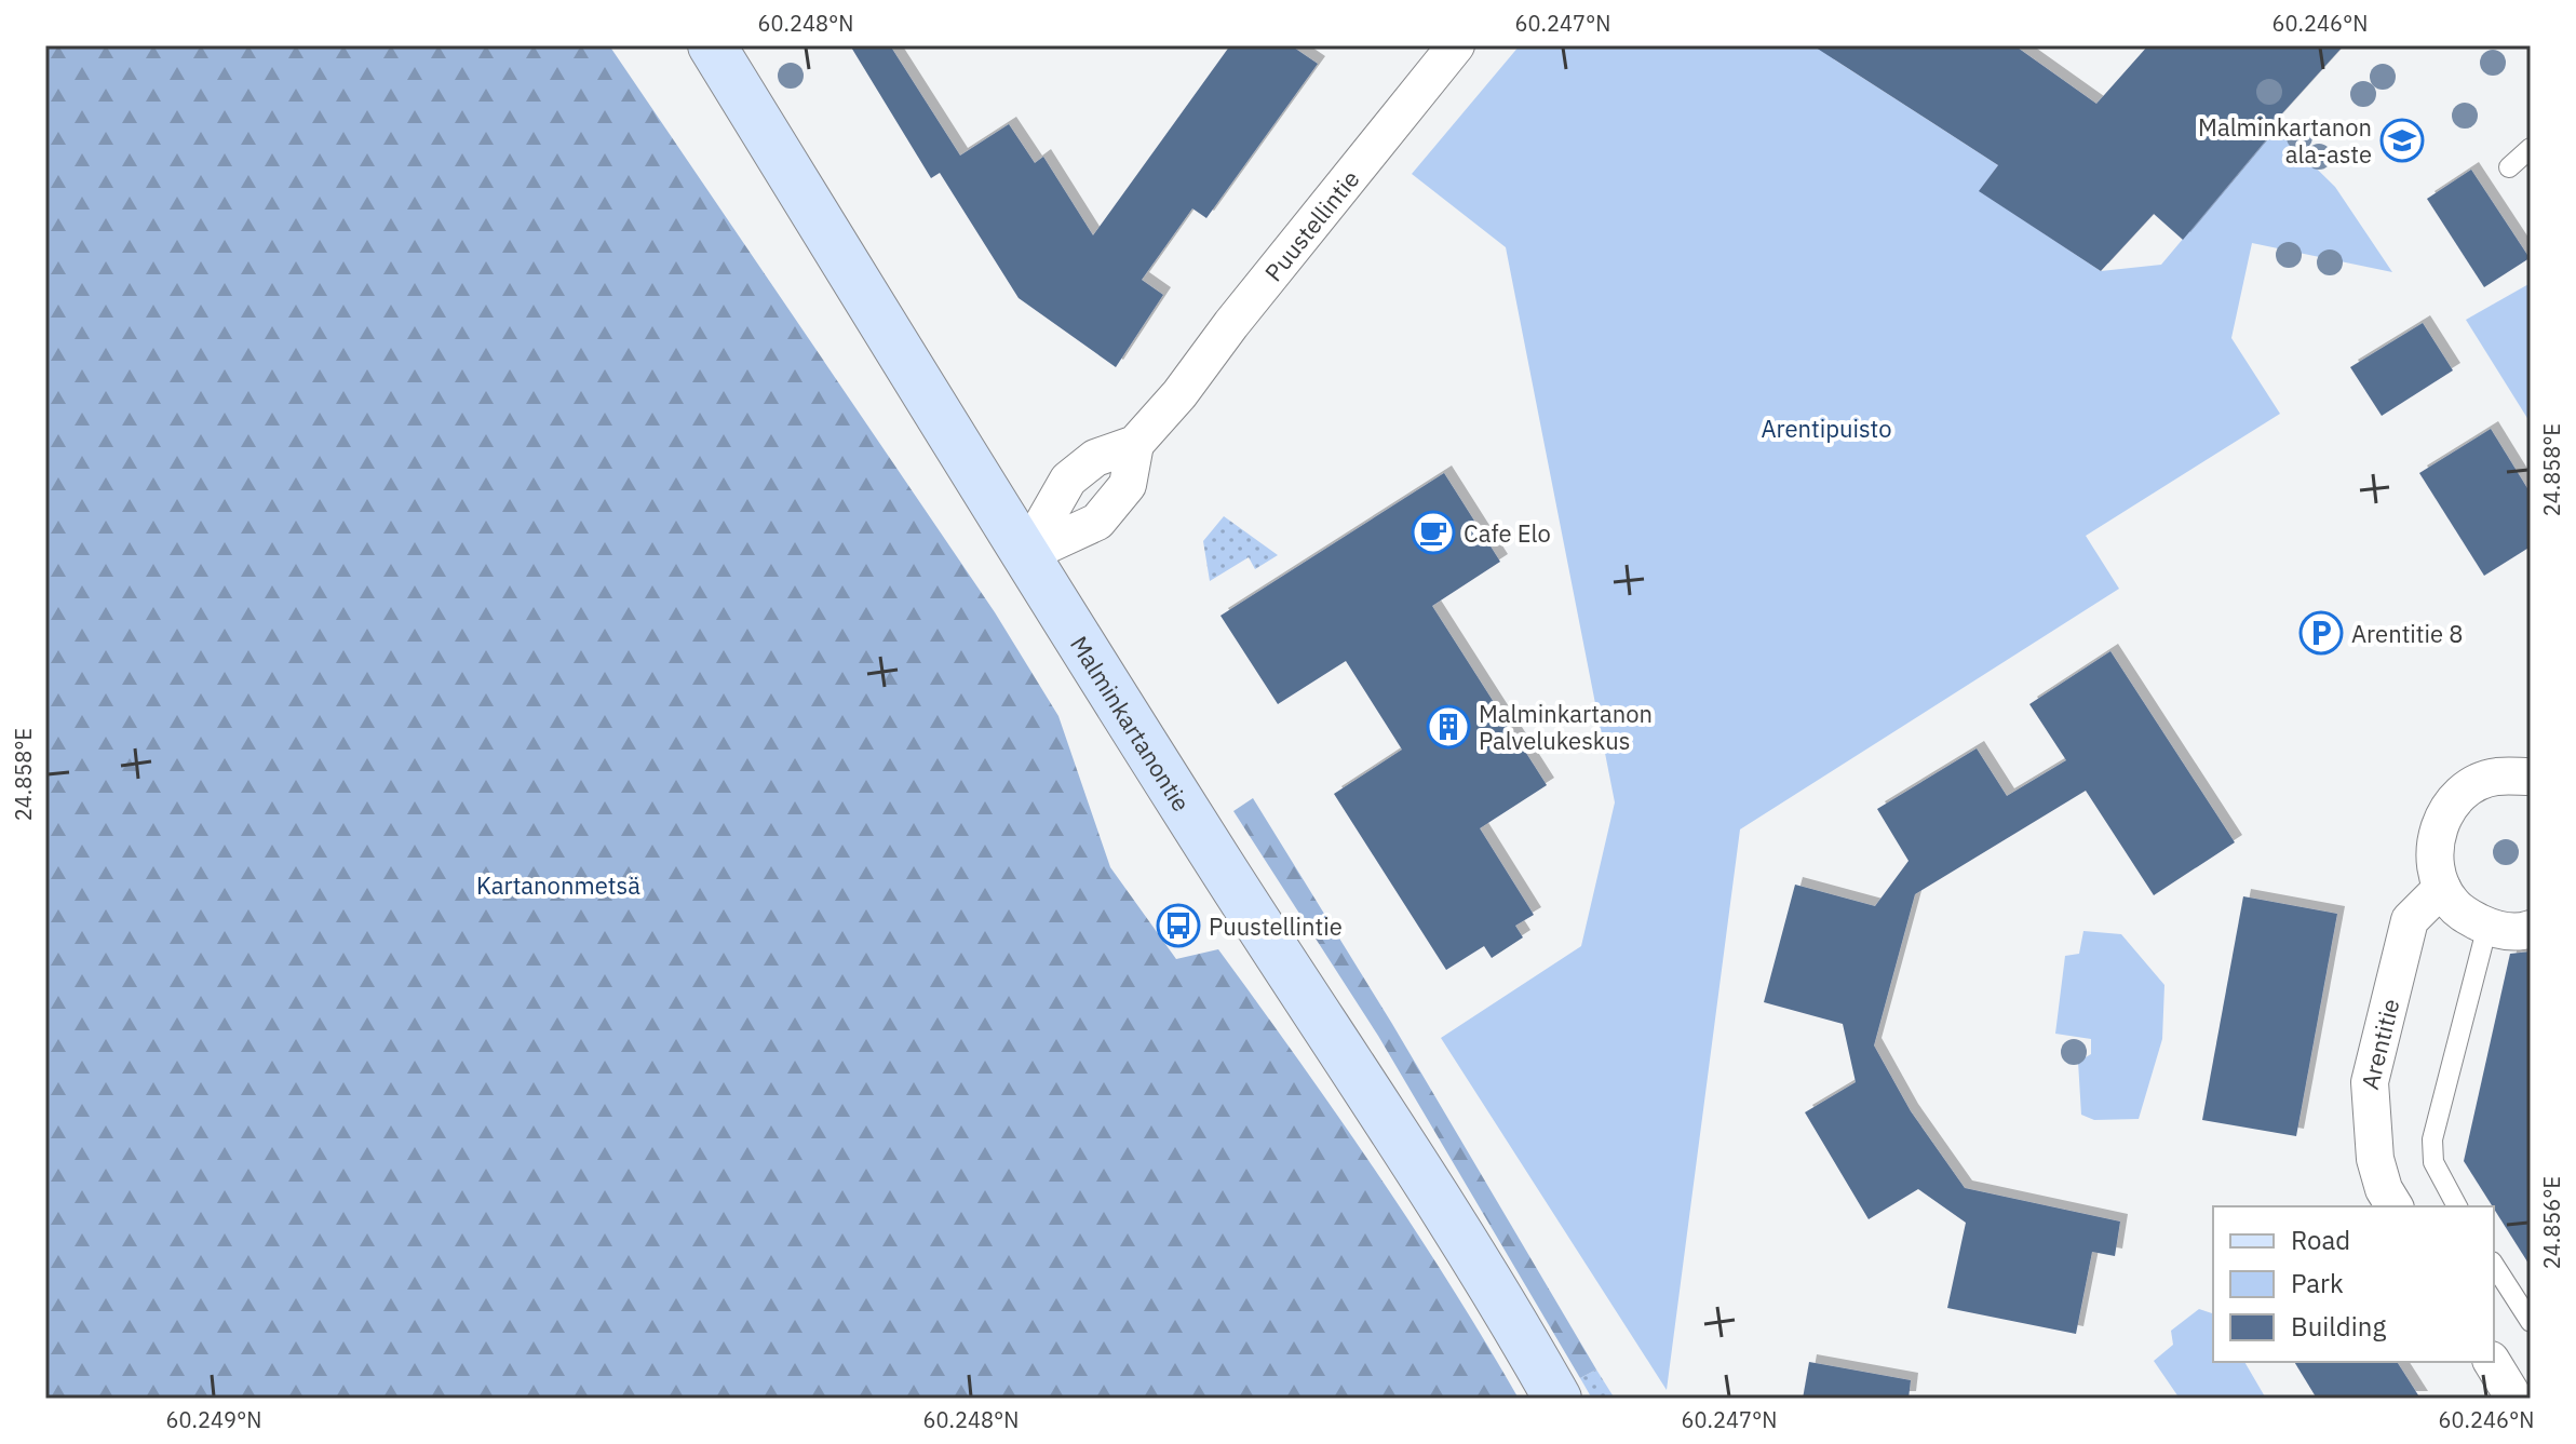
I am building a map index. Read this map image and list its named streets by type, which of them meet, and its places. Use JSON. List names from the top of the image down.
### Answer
{
  "streets": {
    "main road": ["Malminkartanontie"],
    "street": ["Puustellintie", "Arentitie"]
  },
  "crossings": [
    ["Puustellintie", "Malminkartanontie"]
  ],
  "parks": ["Arentipuisto", "Kartanonmetsä"],
  "places": {
    "school or university": ["Malminkartanon ala-aste"],
    "cafe": ["Cafe Elo"],
    "parking": ["Arentitie 8"],
    "building": ["Malminkartanon Palvelukeskus"],
    "bus stop": ["Puustellintie"]
  },
  "legend": ["Road", "Park", "Building"],
  "coordinates": [
    "60.248°N",
    "60.247°N",
    "60.246°N",
    "24.858°E",
    "24.856°E",
    "60.249°N"
  ]
}
